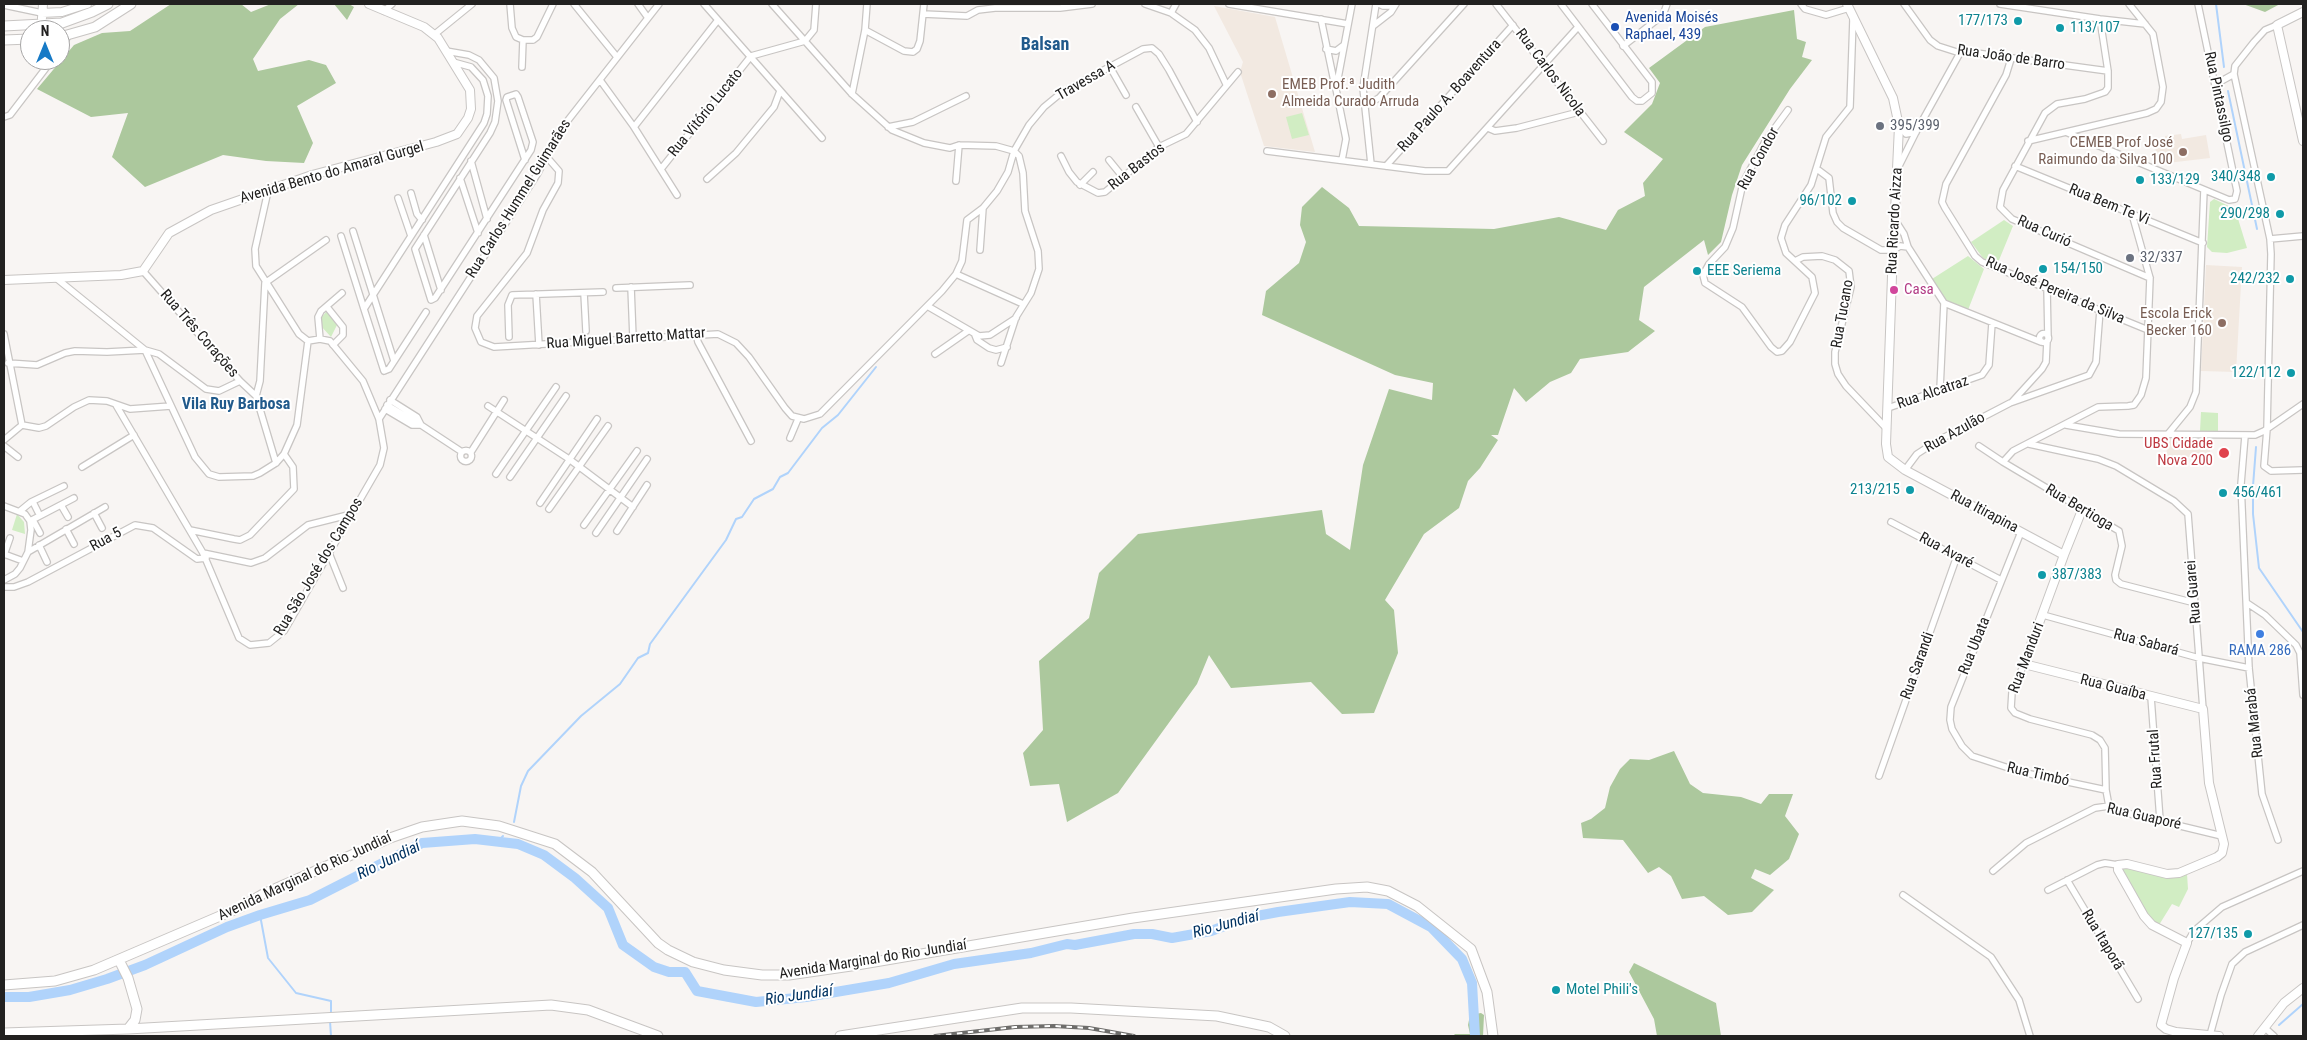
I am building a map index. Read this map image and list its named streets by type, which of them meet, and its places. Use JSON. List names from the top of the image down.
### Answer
{
  "streets": {
    "main road": ["Avenida Marginal do Rio Jundiaí"],
    "street": [
      "Rua João de Barro",
      "Rua Carlos Nicola",
      "Travessa A",
      "Rua Paulo A. Boaventura",
      "Rua Pintassilgo",
      "Rua Vitório Lucato",
      "Rua Condor",
      "Rua Bastos",
      "Avenida Bento do Amaral Gurgel",
      "Rua Carlos Hummel Guimarães",
      "Rua Bem Te Vi",
      "Rua Ricardo Aizza",
      "Rua Curió",
      "Rua José Pereira da Silva",
      "Rua Tucano",
      "Rua Três Corações",
      "Rua Miguel Barretto Mattar",
      "Rua Alcatraz",
      "Rua Azulão",
      "Rua Bertioga",
      "Rua Itirapina",
      "Rua 5",
      "Rua Avaré",
      "Rua São José dos Campos",
      "Rua Guarei",
      "Rua Sabará",
      "Rua Ubata",
      "Rua Manduri",
      "Rua Sarandi",
      "Rua Guaíba",
      "Rua Marabá",
      "Rua Frutal",
      "Rua Timbó",
      "Rua Guaporé",
      "Rua Itaporã"
    ]
  },
  "crossings": [
    ["Rua João de Barro", "Rua Curió"],
    ["Rua João de Barro", "Rua José Pereira da Silva"],
    ["Rua Carlos Nicola", "Rua Paulo A. Boaventura"],
    ["Travessa A", "Rua Bastos"],
    ["Travessa A", "Rua Miguel Barretto Mattar"],
    ["Rua Condor", "Rua Tucano"],
    ["Avenida Bento do Amaral Gurgel", "Rua Três Corações"],
    ["Rua Carlos Hummel Guimarães", "Rua Miguel Barretto Mattar"],
    ["Rua Carlos Hummel Guimarães", "Rua São José dos Campos"],
    ["Rua Bem Te Vi", "Rua Curió"],
    ["Rua Ricardo Aizza", "Rua Tucano"],
    ["Rua Ricardo Aizza", "Rua Alcatraz"],
    ["Rua Ricardo Aizza", "Rua Azulão"],
    ["Rua Ricardo Aizza", "Rua Itirapina"],
    ["Rua Azulão", "Rua Itirapina"],
    ["Rua Bertioga", "Rua Guarei"],
    ["Rua Bertioga", "Rua Manduri"],
    ["Rua Itirapina", "Rua Ubata"],
    ["Rua Itirapina", "Rua Manduri"],
    ["Rua 5", "Rua São José dos Campos"],
    ["Rua Avaré", "Rua Ubata"],
    ["Rua Avaré", "Rua Sarandi"],
    ["Rua Guarei", "Rua Sabará"],
    ["Rua Guarei", "Rua Guaíba"],
    ["Rua Guarei", "Rua Guaporé"],
    ["Rua Sabará", "Rua Manduri"],
    ["Rua Sabará", "Rua Marabá"],
    ["Rua Ubata", "Rua Timbó"],
    ["Rua Manduri", "Rua Guaíba"],
    ["Rua Manduri", "Rua Timbó"],
    ["Rua Manduri", "Rua Guaporé"],
    ["Rua Guaíba", "Rua Frutal"],
    ["Rua Frutal", "Rua Guaporé"]
  ],
  "districts": ["Balsan", "Vila Ruy Barbosa"],
  "water": ["Rio Jundiaí"],
  "places": [
    "177/173",
    "Avenida Moisés Raphael, 439",
    "113/107",
    "EMEB Prof.ª Judith Almeida Curado Arruda",
    "395/399",
    "CEMEB Prof José Raimundo da Silva 100",
    "340/348",
    "133/129",
    "96/102",
    "290/298",
    "32/337",
    "154/150",
    "EEE Seriema",
    "242/232",
    "Casa",
    "Escola Erick Becker 160",
    "122/112",
    "UBS Cidade Nova 200",
    "213/215",
    "456/461",
    "387/383",
    "RAMA 286",
    "127/135",
    "Motel Phili's"
  ],
  "north": "top"
}
